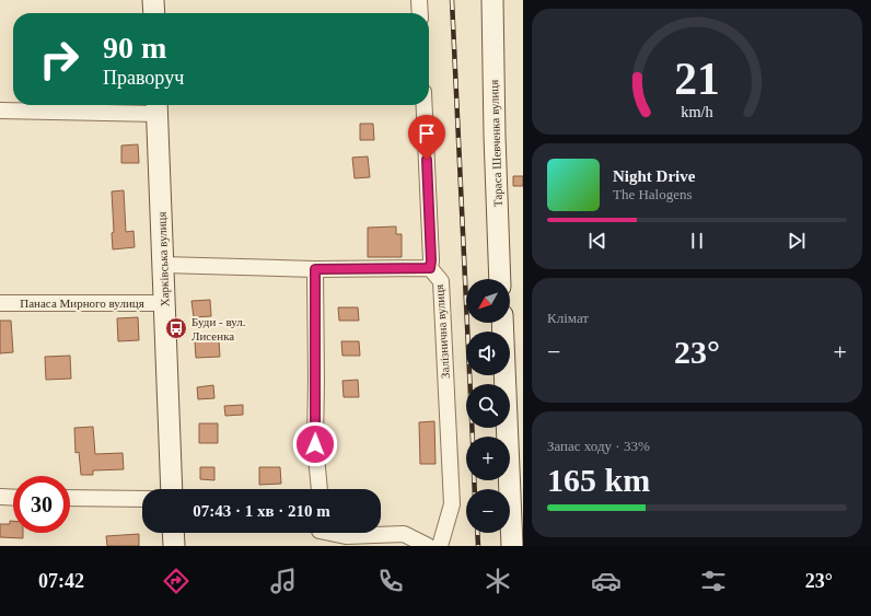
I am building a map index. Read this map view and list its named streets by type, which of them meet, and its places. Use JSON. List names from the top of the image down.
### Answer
{
  "streets": {
    "street": [
      "Тараса Шевченка вулиця",
      "Харківська вулиця",
      "Панаса Мирного вулиця",
      "Залізнична вулиця"
    ]
  },
  "crossings": [
    ["Харківська вулиця", "Панаса Мирного вулиця"]
  ],
  "places": {
    "bus stop": ["Буди - вул. Лисенка"]
  },
  "north": "bottom left",
  "page": {
    "turn": ["90 m", "Праворуч"],
    "song": ["Night Drive", "The Halogens"],
    "tile": [
      "Клімат",
      ["Запас ходу · 33%", "165 km"]
    ],
    "map_buttons": ["+", "−"],
    "heat": ["−", "23°", "+"],
    "limit": "30",
    "trip": "07:43 · 1 хв · 210 m",
    "tabs": ["07:42", "23°"],
    "gauge": ["21", "km/h"]
  }
}
